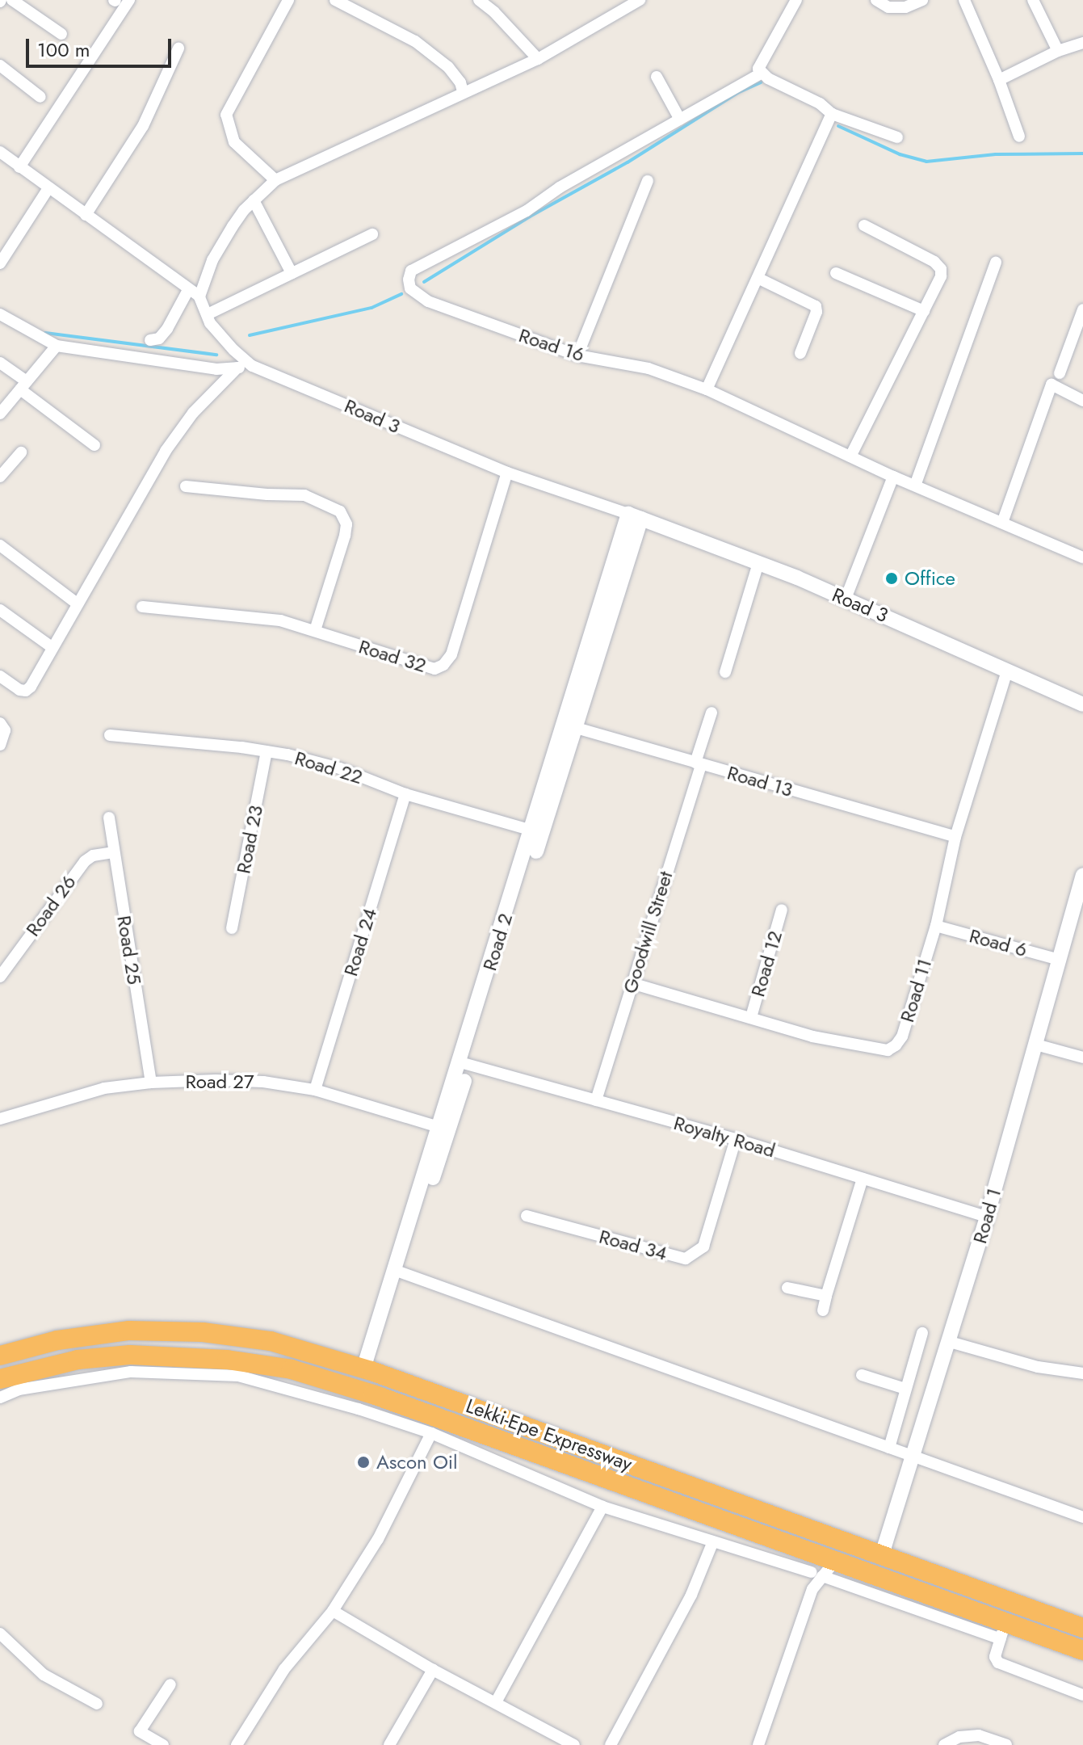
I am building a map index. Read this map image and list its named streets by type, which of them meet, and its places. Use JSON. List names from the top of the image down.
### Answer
{
  "streets": {
    "highway": ["Lekki-Epe Expressway"],
    "street": [
      "Road 16",
      "Road 3",
      "Road 32",
      "Road 22",
      "Road 13",
      "Road 23",
      "Road 26",
      "Goodwill Street",
      "Road 24",
      "Road 2",
      "Road 6",
      "Road 25",
      "Road 12",
      "Road 11",
      "Road 27",
      "Royalty Road",
      "Road 1",
      "Road 34"
    ]
  },
  "crossings": [
    ["Road 3", "Road 32"],
    ["Road 3", "Road 2"],
    ["Road 3", "Road 11"],
    ["Road 22", "Road 23"],
    ["Road 22", "Road 24"],
    ["Road 22", "Road 2"],
    ["Road 13", "Goodwill Street"],
    ["Road 13", "Road 2"],
    ["Road 13", "Road 11"],
    ["Road 26", "Road 25"],
    ["Goodwill Street", "Road 11"],
    ["Goodwill Street", "Royalty Road"],
    ["Road 24", "Road 27"],
    ["Road 2", "Road 27"],
    ["Road 2", "Royalty Road"],
    ["Road 2", "Lekki-Epe Expressway"],
    ["Road 6", "Road 11"],
    ["Road 6", "Road 1"],
    ["Road 25", "Road 27"],
    ["Road 12", "Road 11"],
    ["Royalty Road", "Road 1"],
    ["Royalty Road", "Road 34"],
    ["Road 1", "Lekki-Epe Expressway"]
  ],
  "places": ["Office", "Ascon Oil"],
  "scale_bar": "100 m"
}
